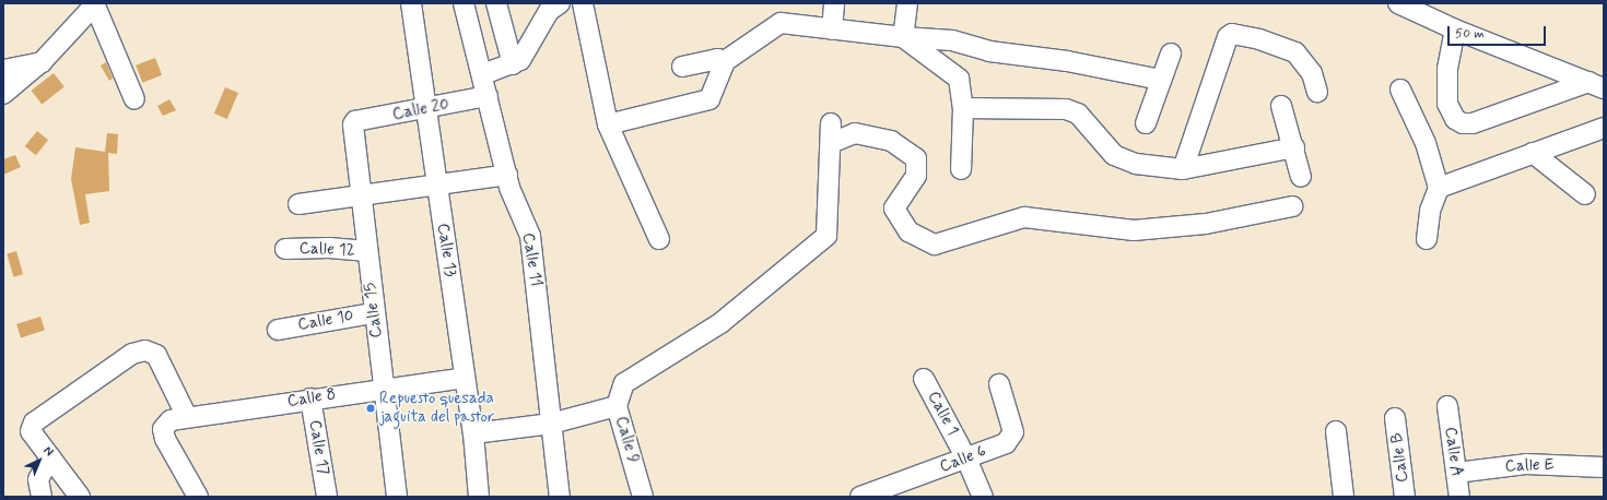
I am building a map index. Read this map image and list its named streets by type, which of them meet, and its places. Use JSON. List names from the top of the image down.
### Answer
{
  "streets": {
    "street": [
      "Calle 20",
      "Calle 12",
      "Calle 13",
      "Calle 11",
      "Calle 15",
      "Calle 10",
      "Calle 8",
      "Calle 1",
      "Calle 9",
      "Calle 17",
      "Calle A",
      "Calle B",
      "Calle 6",
      "Calle E"
    ]
  },
  "crossings": [
    ["Calle 20", "Calle 13"],
    ["Calle 20", "Calle 11"],
    ["Calle 20", "Calle 15"],
    ["Calle 12", "Calle 15"],
    ["Calle 13", "Calle 8"],
    ["Calle 15", "Calle 10"],
    ["Calle 15", "Calle 8"],
    ["Calle 8", "Calle 17"],
    ["Calle 1", "Calle 6"],
    ["Calle A", "Calle E"]
  ],
  "places": ["Repuesto quesada jaguita del pastor"],
  "scale_bar": "50 m",
  "north": "top right"
}
